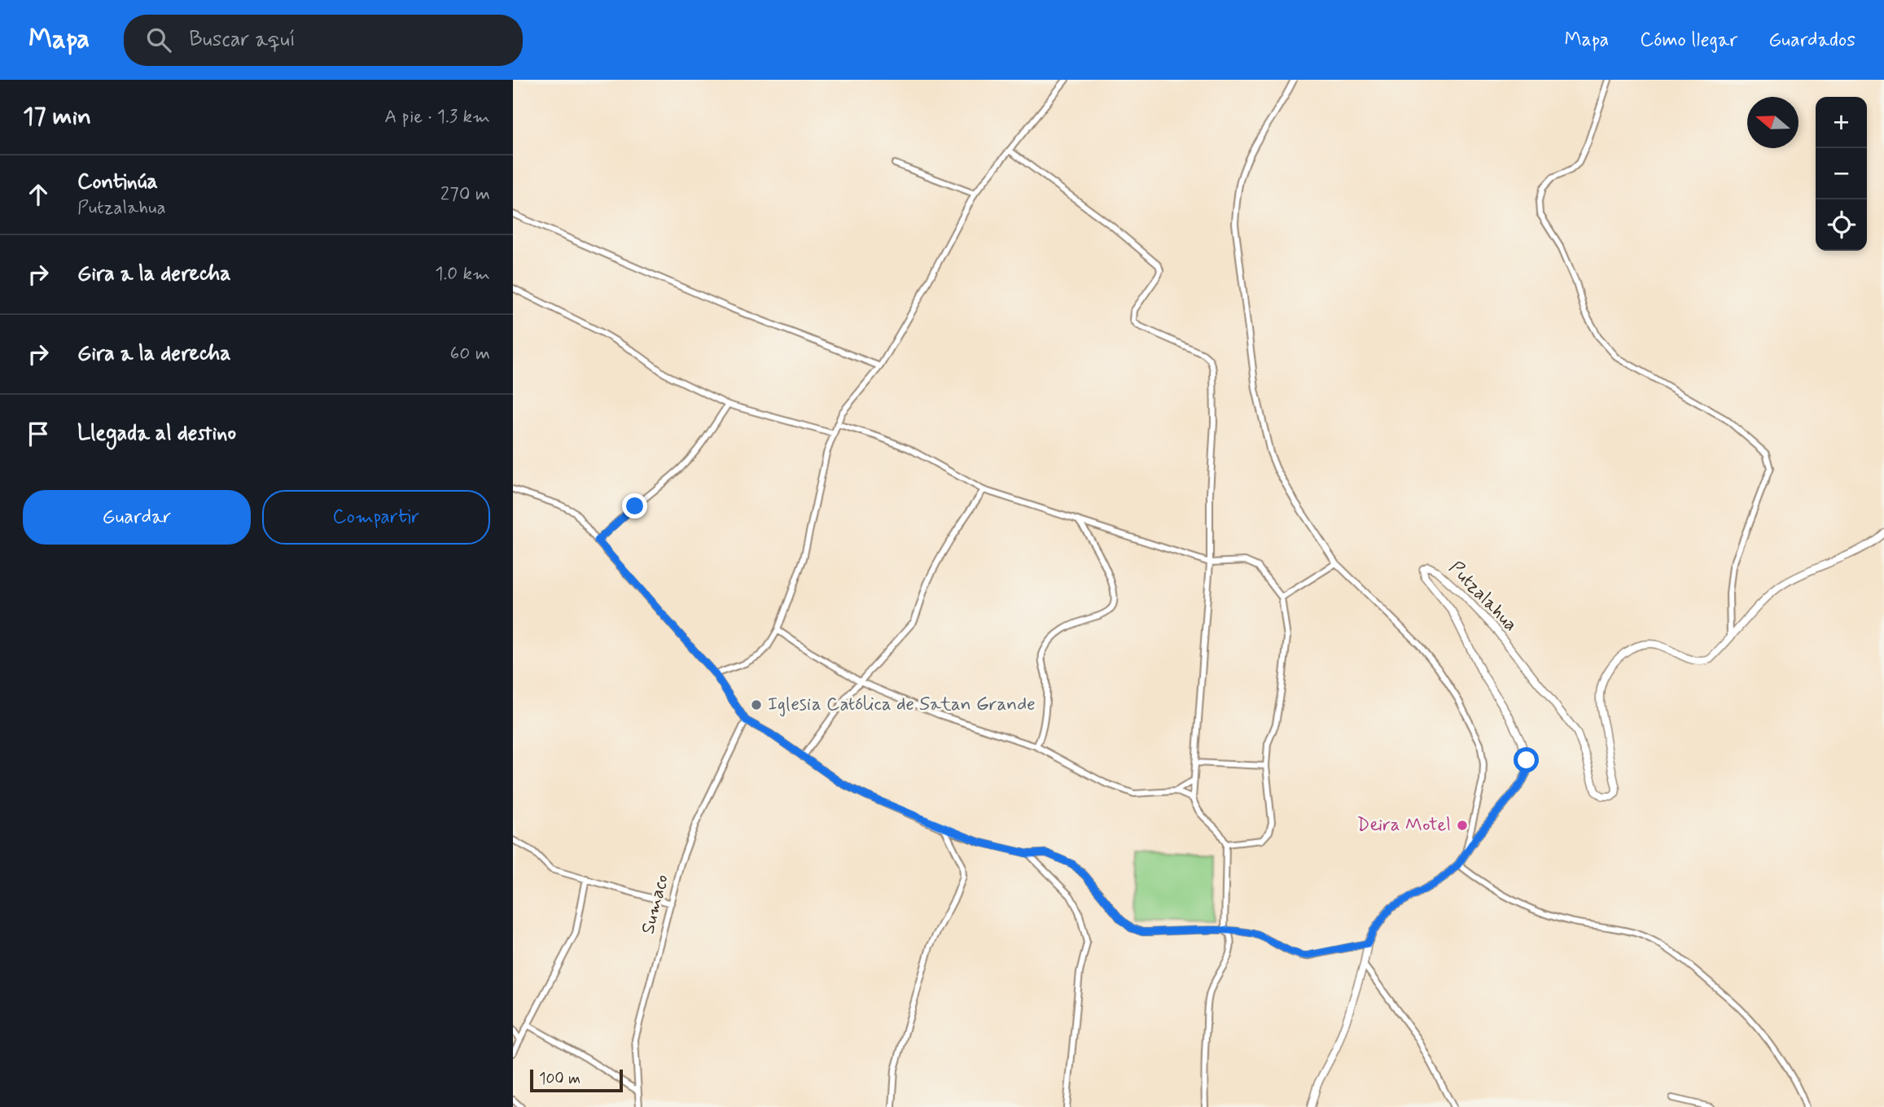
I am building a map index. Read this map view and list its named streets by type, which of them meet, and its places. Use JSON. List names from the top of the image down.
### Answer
{
  "streets": {
    "street": ["Putzalahua", "Sumaco"]
  },
  "places": ["Iglesia Católica de Satan Grande", "Deira Motel"],
  "scale_bar": "100 m",
  "north": "left",
  "page": {
    "header": "Mapa",
    "search": "Buscar aquí",
    "nav": ["Mapa", "Cómo llegar", "Guardados"],
    "heading": ["17 min", "A pie · 1.3 km"],
    "map_buttons": ["+", "−"],
    "list": [
      ["Continúa", "Putzalahua", "270 m"],
      ["Gira a la derecha", "1.0 km"],
      ["Gira a la derecha", "60 m"],
      "Llegada al destino"
    ],
    "buttons": ["Guardar", "Compartir"],
    "scale": "100 m"
  }
}
